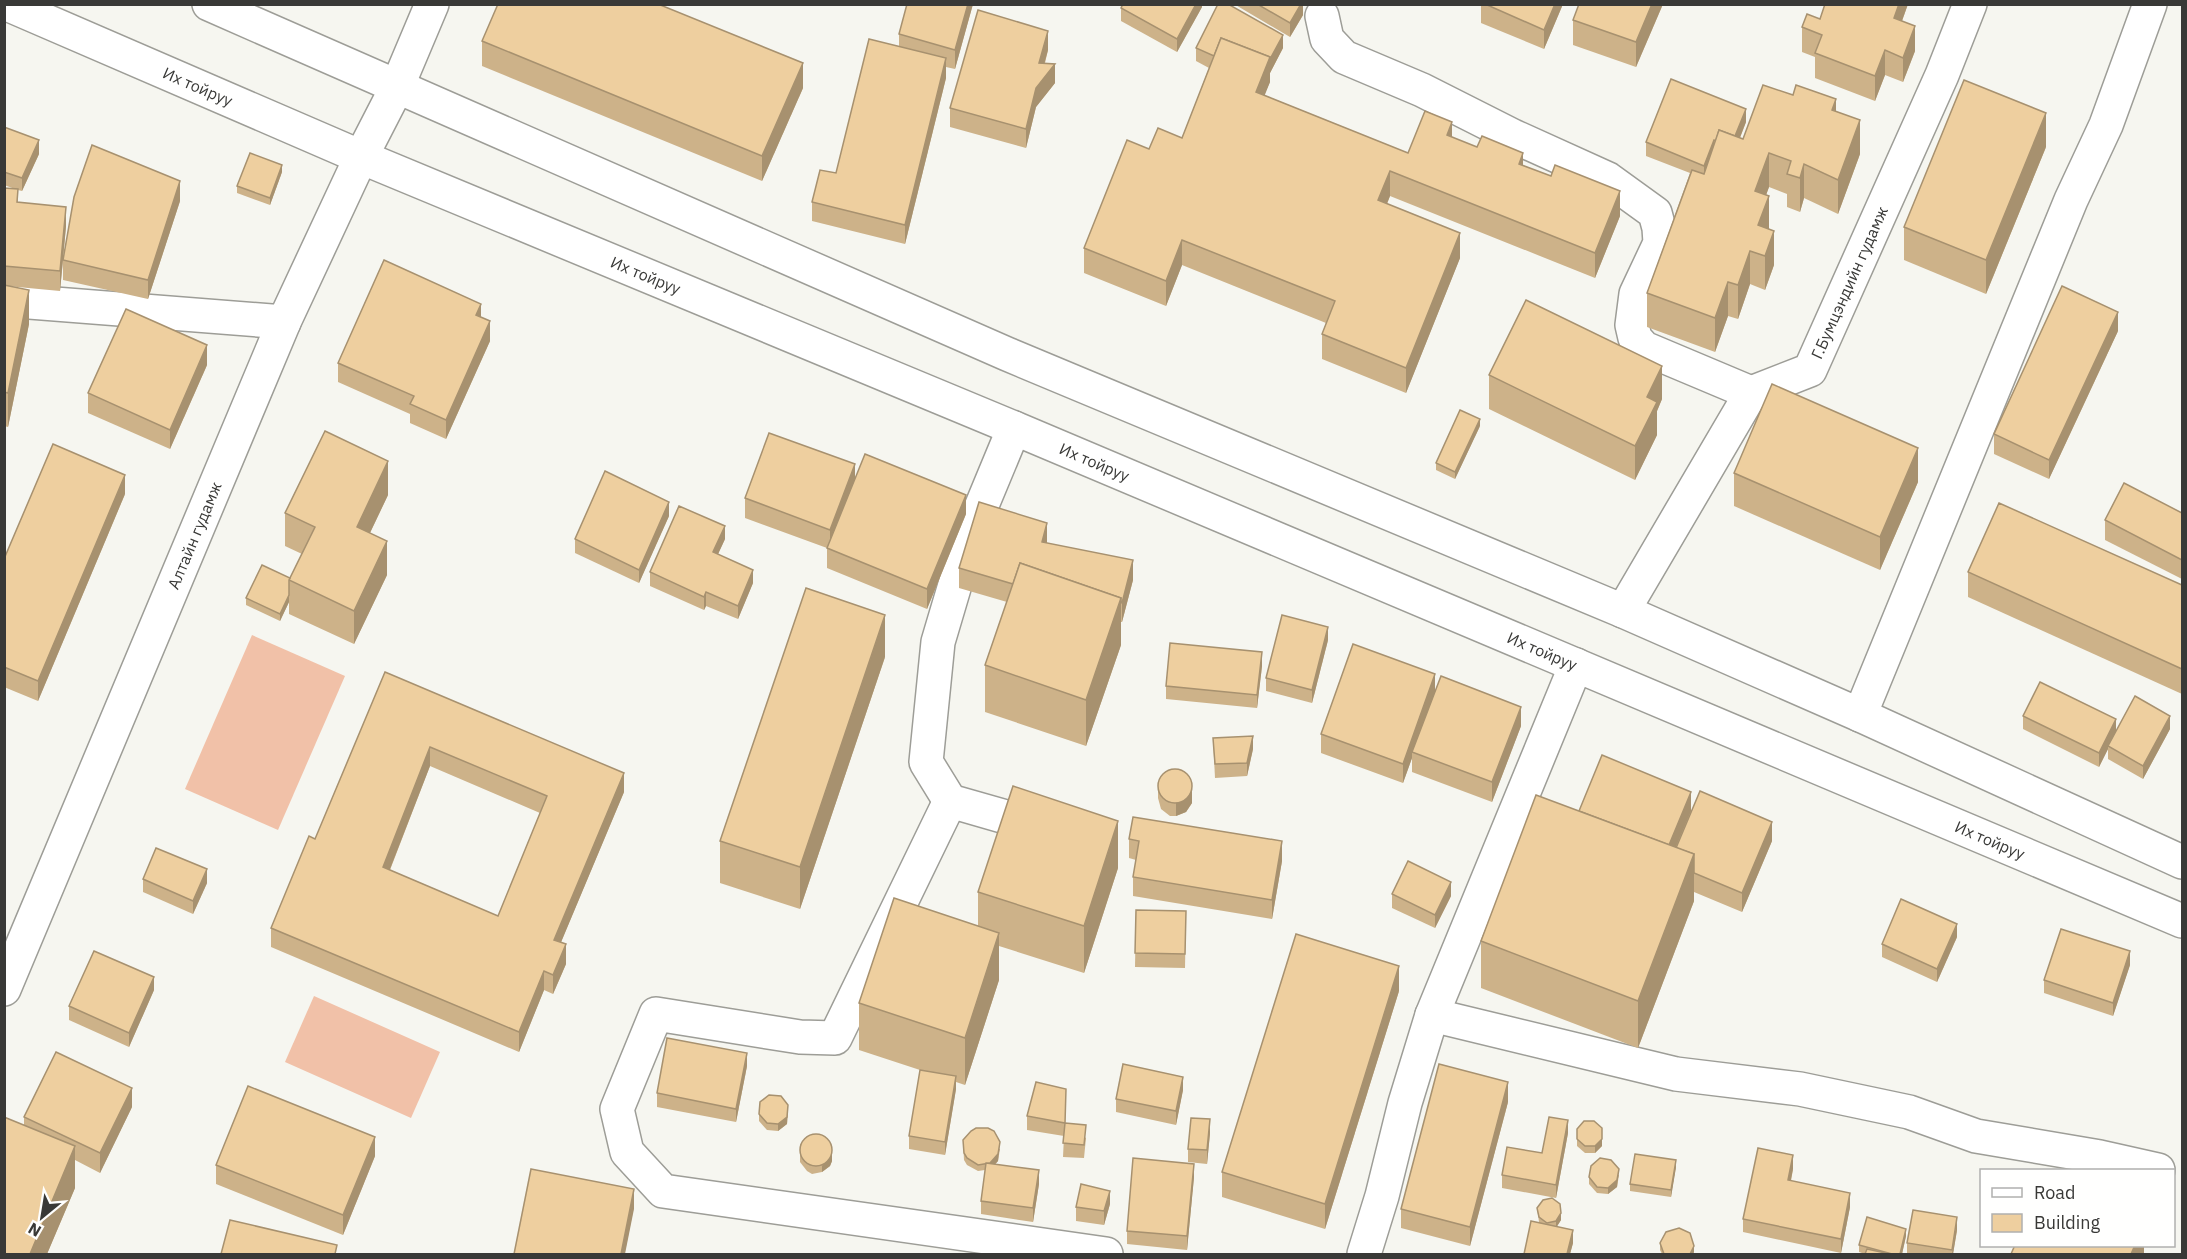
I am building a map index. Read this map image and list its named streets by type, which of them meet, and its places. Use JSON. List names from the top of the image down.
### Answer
{
  "streets": {
    "main road": ["Их тойруу", "Г.Бумцэндийн гудамж", "Алтайн гудамж"]
  },
  "crossings": [
    ["Их тойруу", "Алтайн гудамж"]
  ],
  "legend": ["Road", "Building"],
  "north": "bottom left"
}
